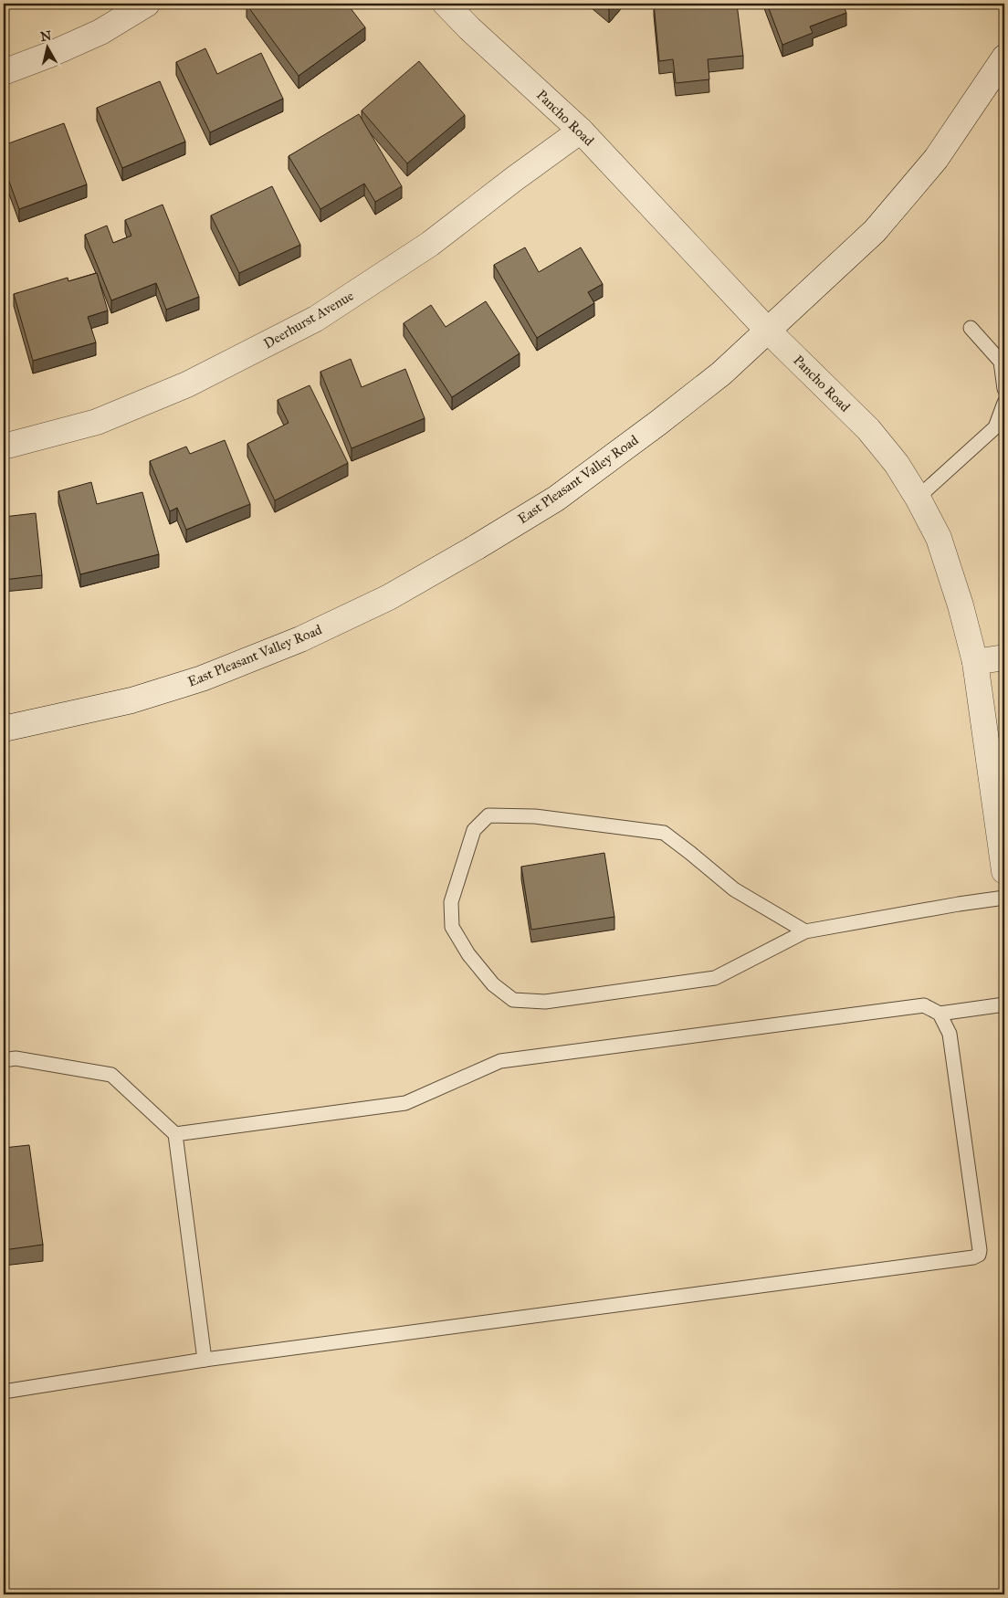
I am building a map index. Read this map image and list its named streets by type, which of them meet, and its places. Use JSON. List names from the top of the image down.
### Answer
{
  "streets": {
    "street": ["Pancho Road", "Deerhurst Avenue", "East Pleasant Valley Road"]
  },
  "crossings": [
    ["Pancho Road", "Deerhurst Avenue"],
    ["Pancho Road", "East Pleasant Valley Road"]
  ],
  "north": "top"
}
